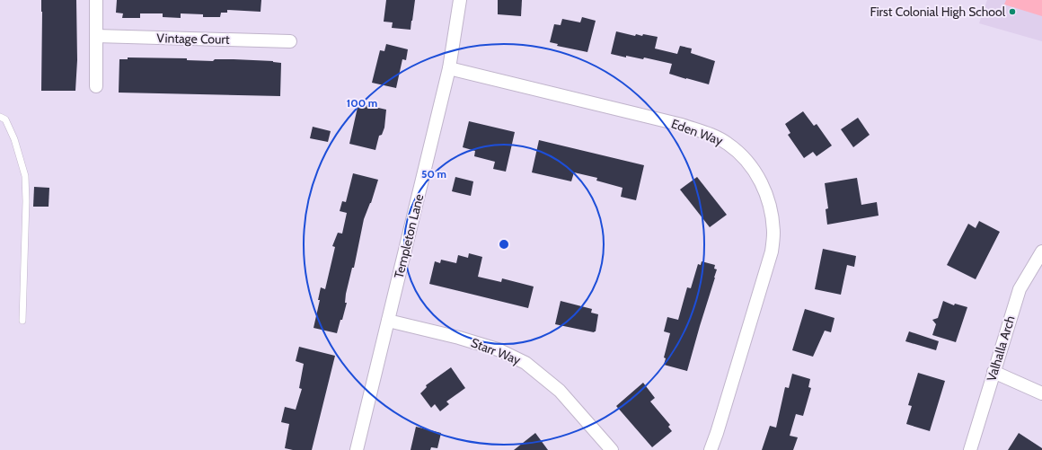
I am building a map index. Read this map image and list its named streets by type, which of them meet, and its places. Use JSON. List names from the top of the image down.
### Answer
{
  "streets": {
    "street": [
      "Vintage Court",
      "Eden Way",
      "Templeton Lane",
      "Valhalla Arch",
      "Starr Way"
    ]
  },
  "crossings": [
    ["Eden Way", "Templeton Lane"],
    ["Templeton Lane", "Starr Way"]
  ],
  "places": ["First Colonial High School"],
  "rings": ["100 m", "50 m"]
}
